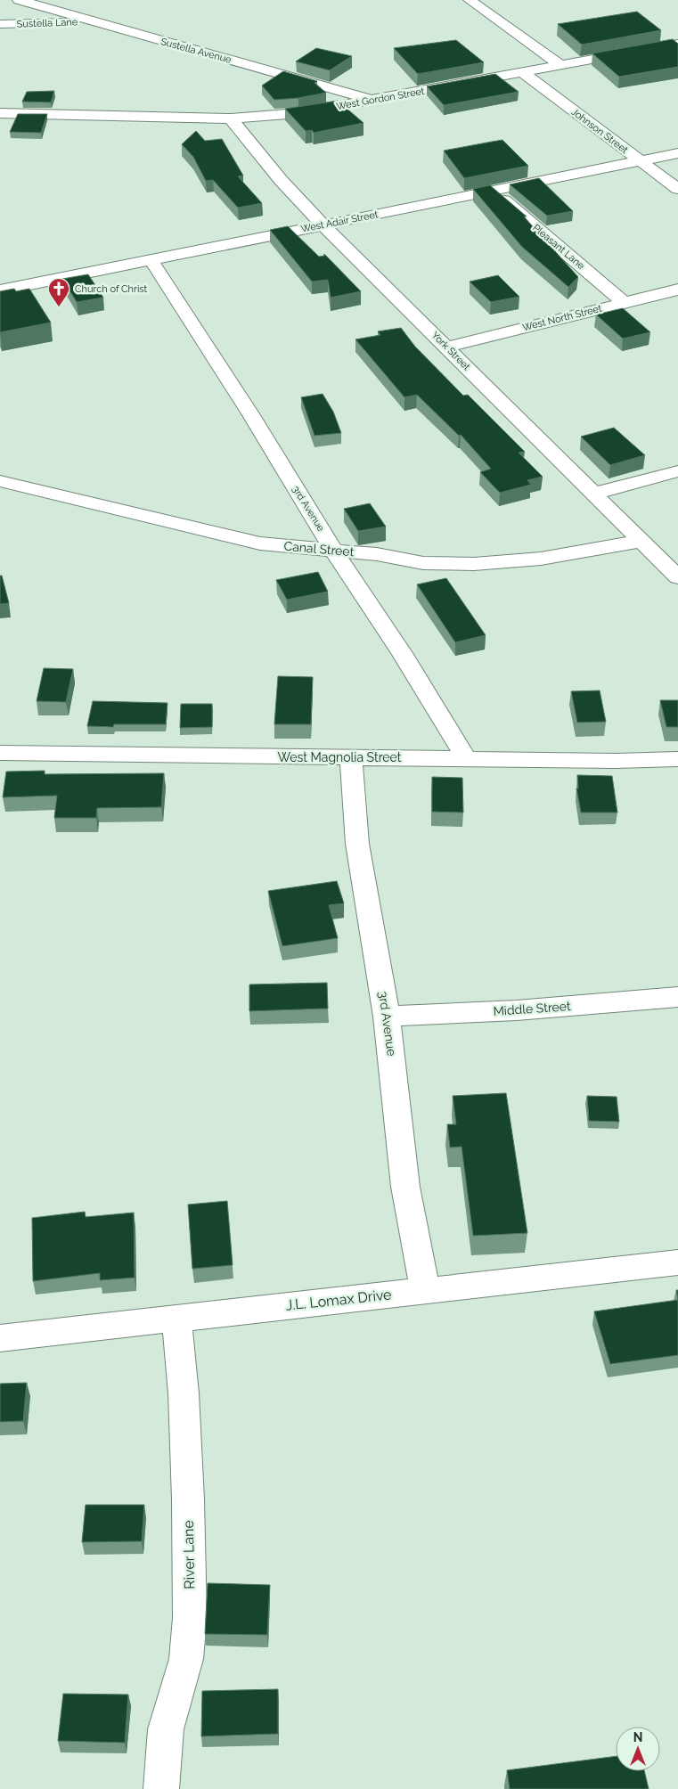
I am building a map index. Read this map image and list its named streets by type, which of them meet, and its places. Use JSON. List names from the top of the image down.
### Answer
{
  "streets": {
    "street": [
      "Sustella Lane",
      "Sustella Avenue",
      "West Gordon Street",
      "Johnson Street",
      "West Adair Street",
      "Pleasant Lane",
      "West North Street",
      "York Street",
      "3rd Avenue",
      "Canal Street",
      "West Magnolia Street",
      "Middle Street",
      "J.L. Lomax Drive",
      "River Lane"
    ]
  },
  "crossings": [
    ["Sustella Lane", "Sustella Avenue"],
    ["Sustella Avenue", "West Gordon Street"],
    ["West Gordon Street", "Johnson Street"],
    ["West Gordon Street", "York Street"],
    ["Johnson Street", "West Adair Street"],
    ["West Adair Street", "Pleasant Lane"],
    ["West Adair Street", "York Street"],
    ["West Adair Street", "3rd Avenue"],
    ["Pleasant Lane", "West North Street"],
    ["West North Street", "York Street"],
    ["York Street", "Canal Street"],
    ["3rd Avenue", "Canal Street"],
    ["3rd Avenue", "West Magnolia Street"],
    ["3rd Avenue", "Middle Street"],
    ["3rd Avenue", "J.L. Lomax Drive"],
    ["J.L. Lomax Drive", "River Lane"]
  ],
  "places": {
    "church": ["Church of Christ"]
  },
  "north": "top"
}
